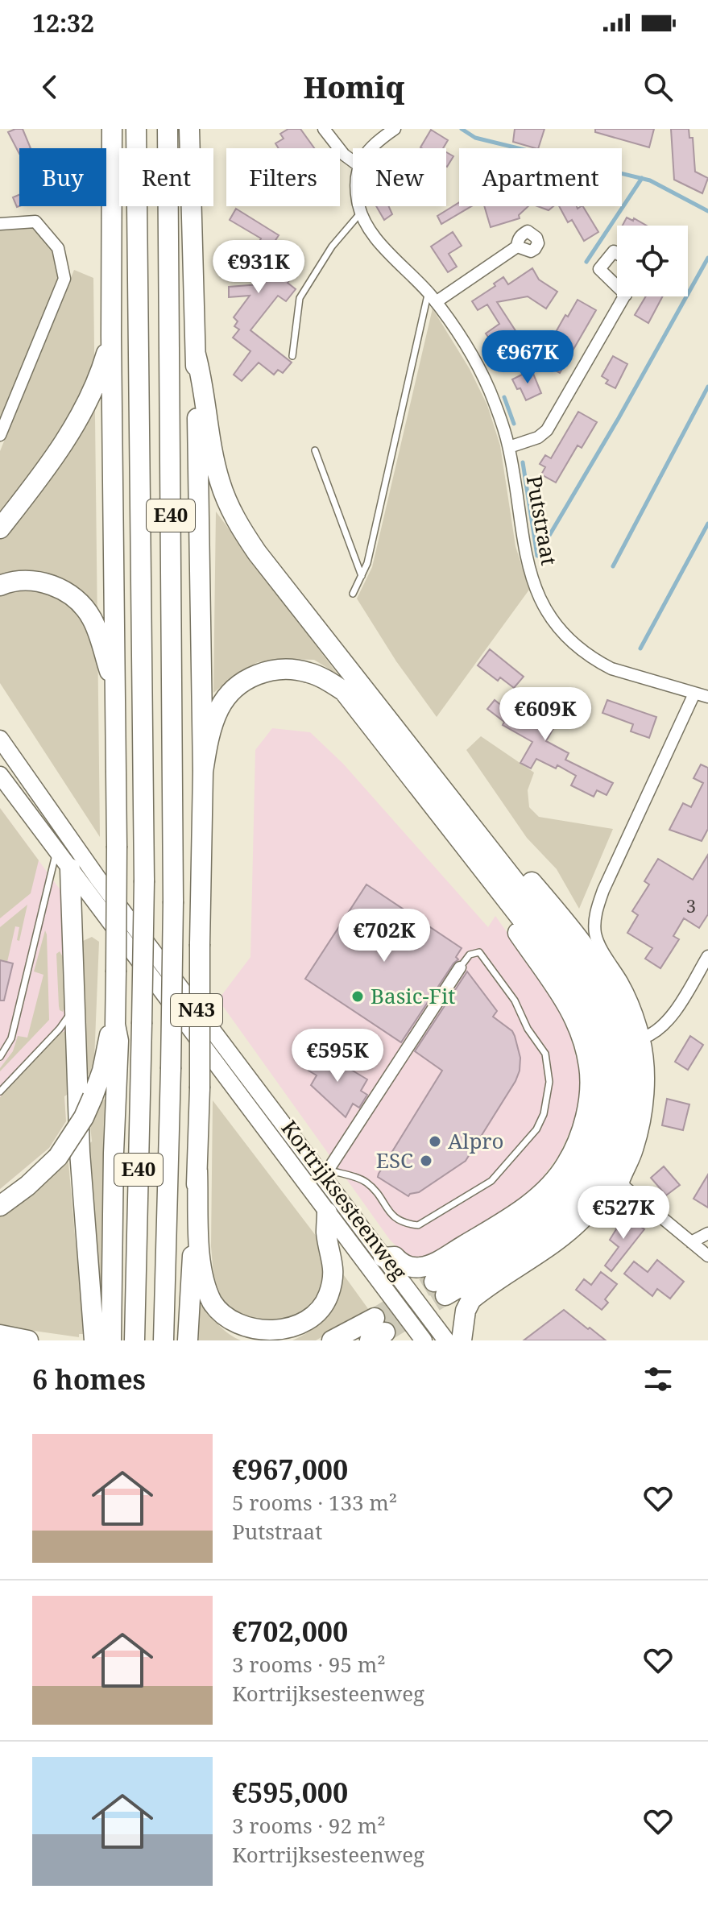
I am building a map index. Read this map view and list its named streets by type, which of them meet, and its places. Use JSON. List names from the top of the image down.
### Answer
{
  "streets": {
    "highway": ["E40"],
    "main road": ["N43", "Kortrijksesteenweg"],
    "street": ["Putstraat"]
  },
  "places": ["Basic-Fit", "Alpro", "ESC"],
  "house_numbers": ["3"],
  "page": {
    "status": "12:32",
    "header": "Homiq",
    "chip": [
      "Buy",
      "Rent",
      "Filters",
      "New",
      "Apartment"
    ],
    "price": [
      "€931K",
      "€967K",
      "€609K",
      "€702K",
      "€595K",
      "€527K"
    ],
    "heading": "6 homes",
    "list": [
      {
        "name": "€967,000",
        "note": "5 rooms · 133 m² · Putstraat"
      },
      {
        "name": "€702,000",
        "note": "3 rooms · 95 m² · Kortrijksesteenweg"
      },
      {
        "name": "€595,000",
        "note": "3 rooms · 92 m² · Kortrijksesteenweg"
      }
    ]
  }
}
